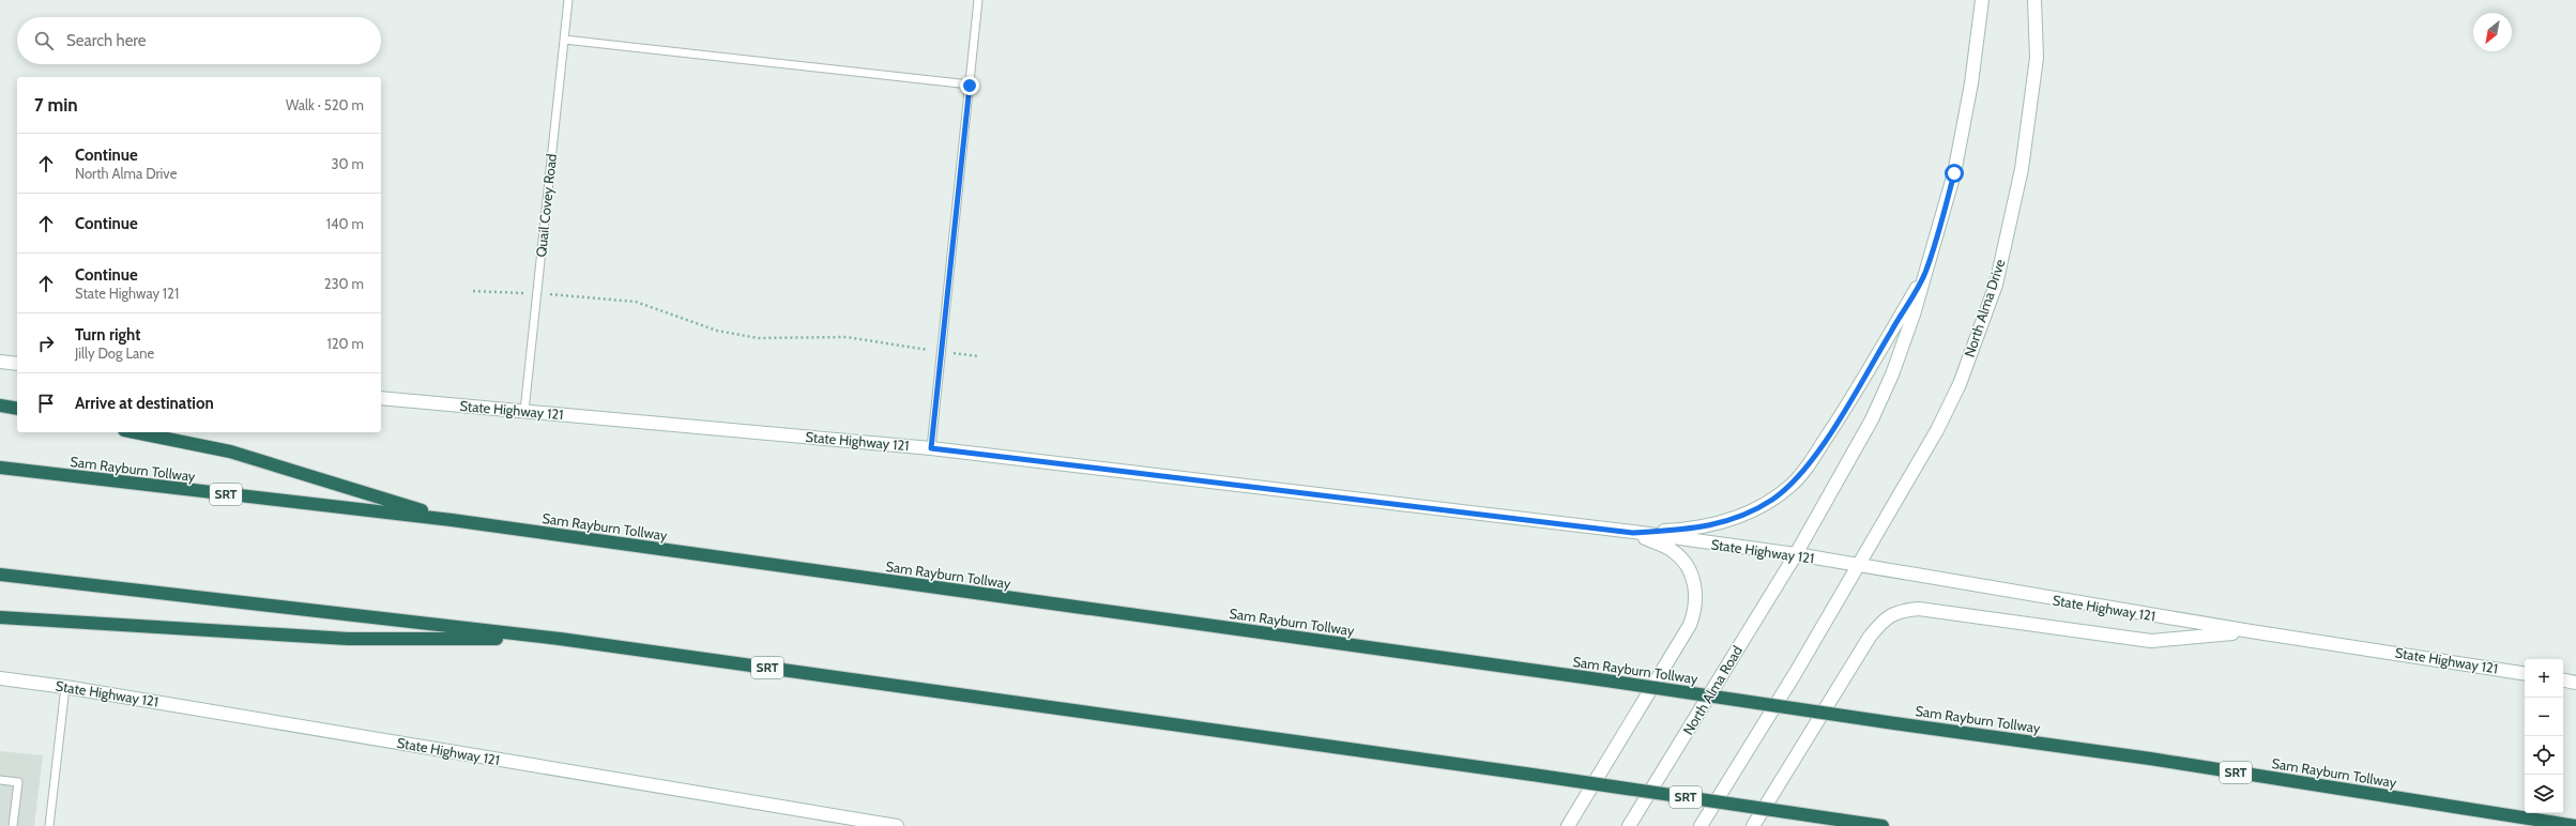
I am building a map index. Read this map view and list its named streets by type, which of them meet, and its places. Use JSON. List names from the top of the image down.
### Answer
{
  "streets": {
    "highway": ["Sam Rayburn Tollway", "SRT"],
    "main road": ["North Alma Drive", "State Highway 121", "North Alma Road"],
    "lane": ["Quail Covey Road"]
  },
  "crossings": [
    ["Quail Covey Road", "State Highway 121"],
    ["North Alma Drive", "State Highway 121"],
    ["State Highway 121", "North Alma Road"]
  ],
  "north": "bottom left",
  "page": {
    "search": "Search here",
    "heading": ["7 min", "Walk · 520 m"],
    "list": [
      ["Continue", "North Alma Drive", "30 m"],
      ["Continue", "140 m"],
      ["Continue", "State Highway 121", "230 m"],
      ["Turn right", "Jilly Dog Lane", "120 m"],
      "Arrive at destination"
    ],
    "map_buttons": ["+", "−"]
  }
}
